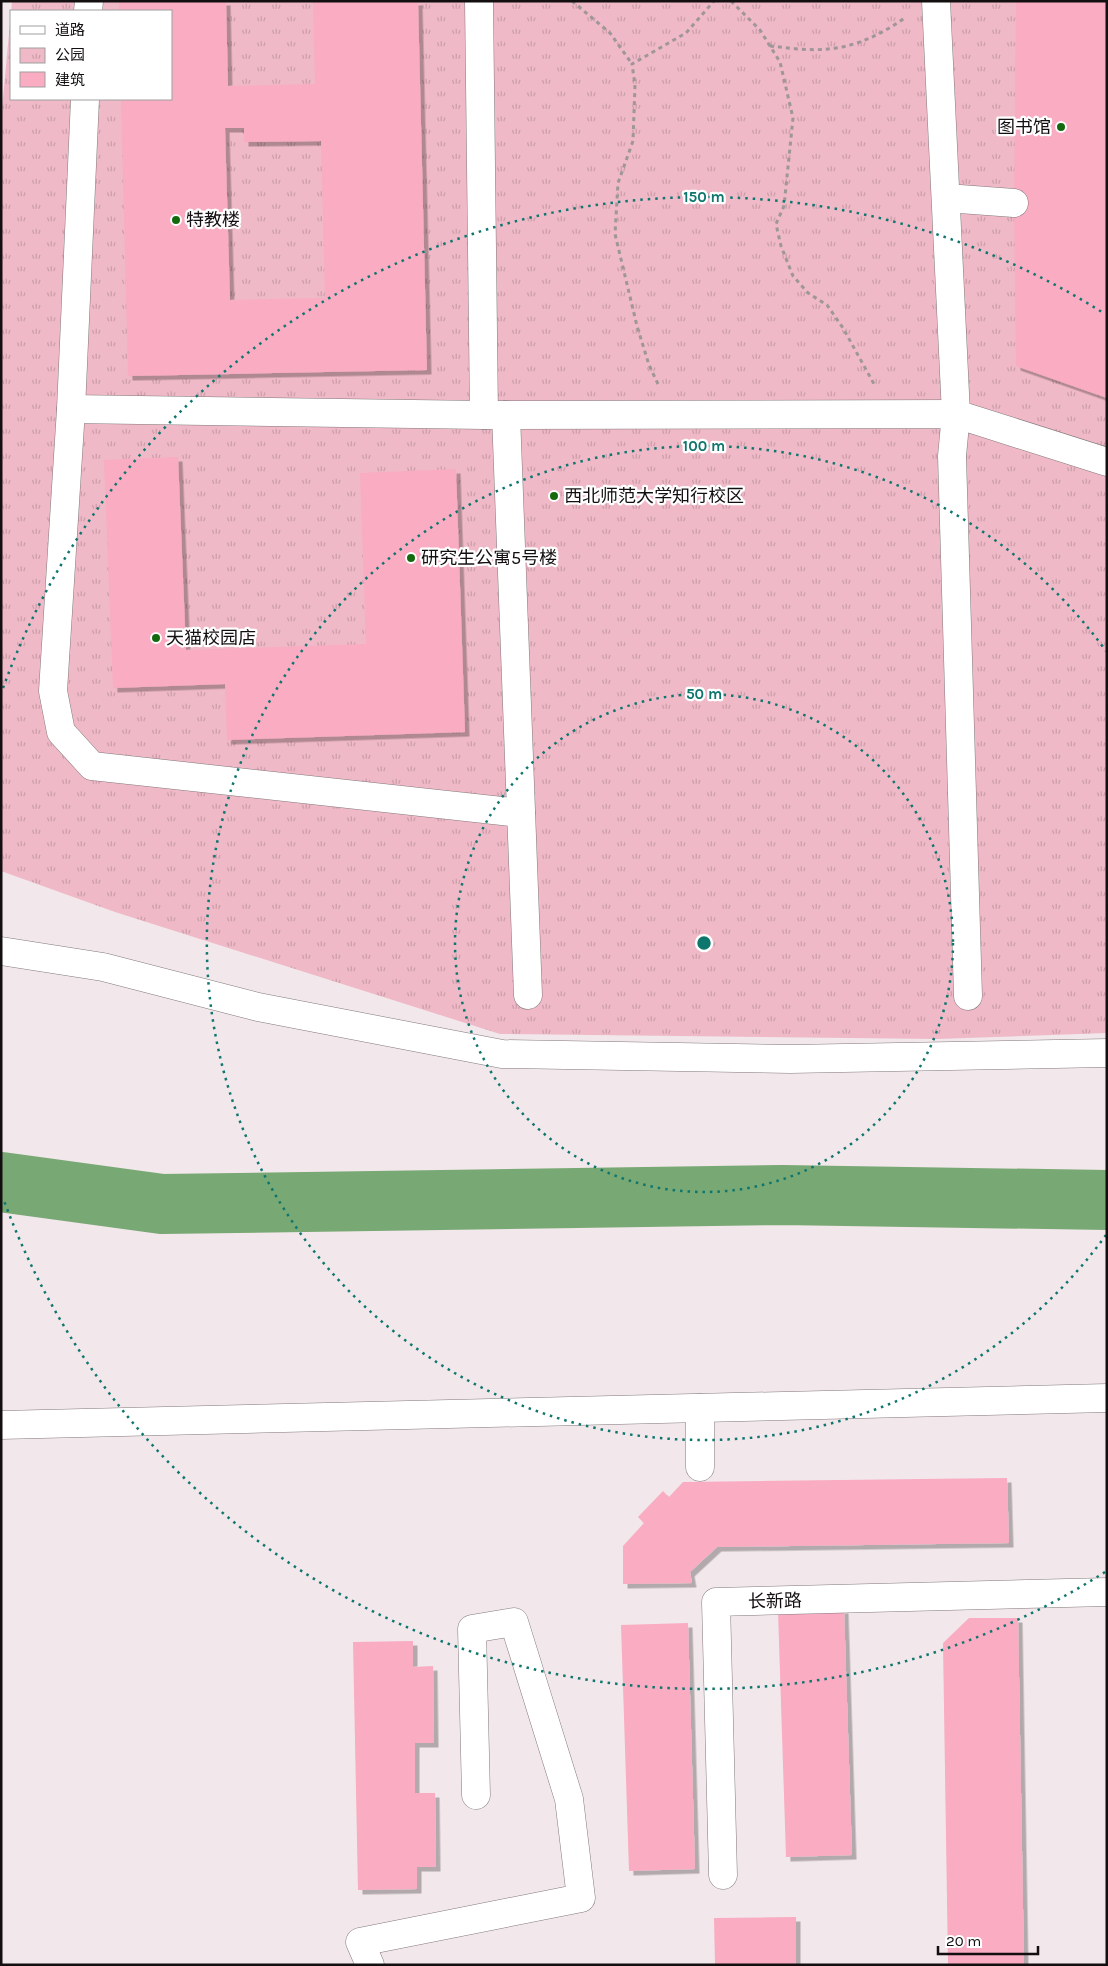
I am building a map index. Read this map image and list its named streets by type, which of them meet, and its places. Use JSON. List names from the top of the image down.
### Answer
{
  "streets": {
    "street": ["长新路"]
  },
  "places": [
    "图书馆",
    "特教楼",
    "西北师范大学知行校区",
    "研究生公寓5号楼",
    "天猫校园店"
  ],
  "legend": ["道路", "公园", "建筑"],
  "scale_bar": "20 m",
  "rings": ["150 m", "100 m", "50 m"]
}
